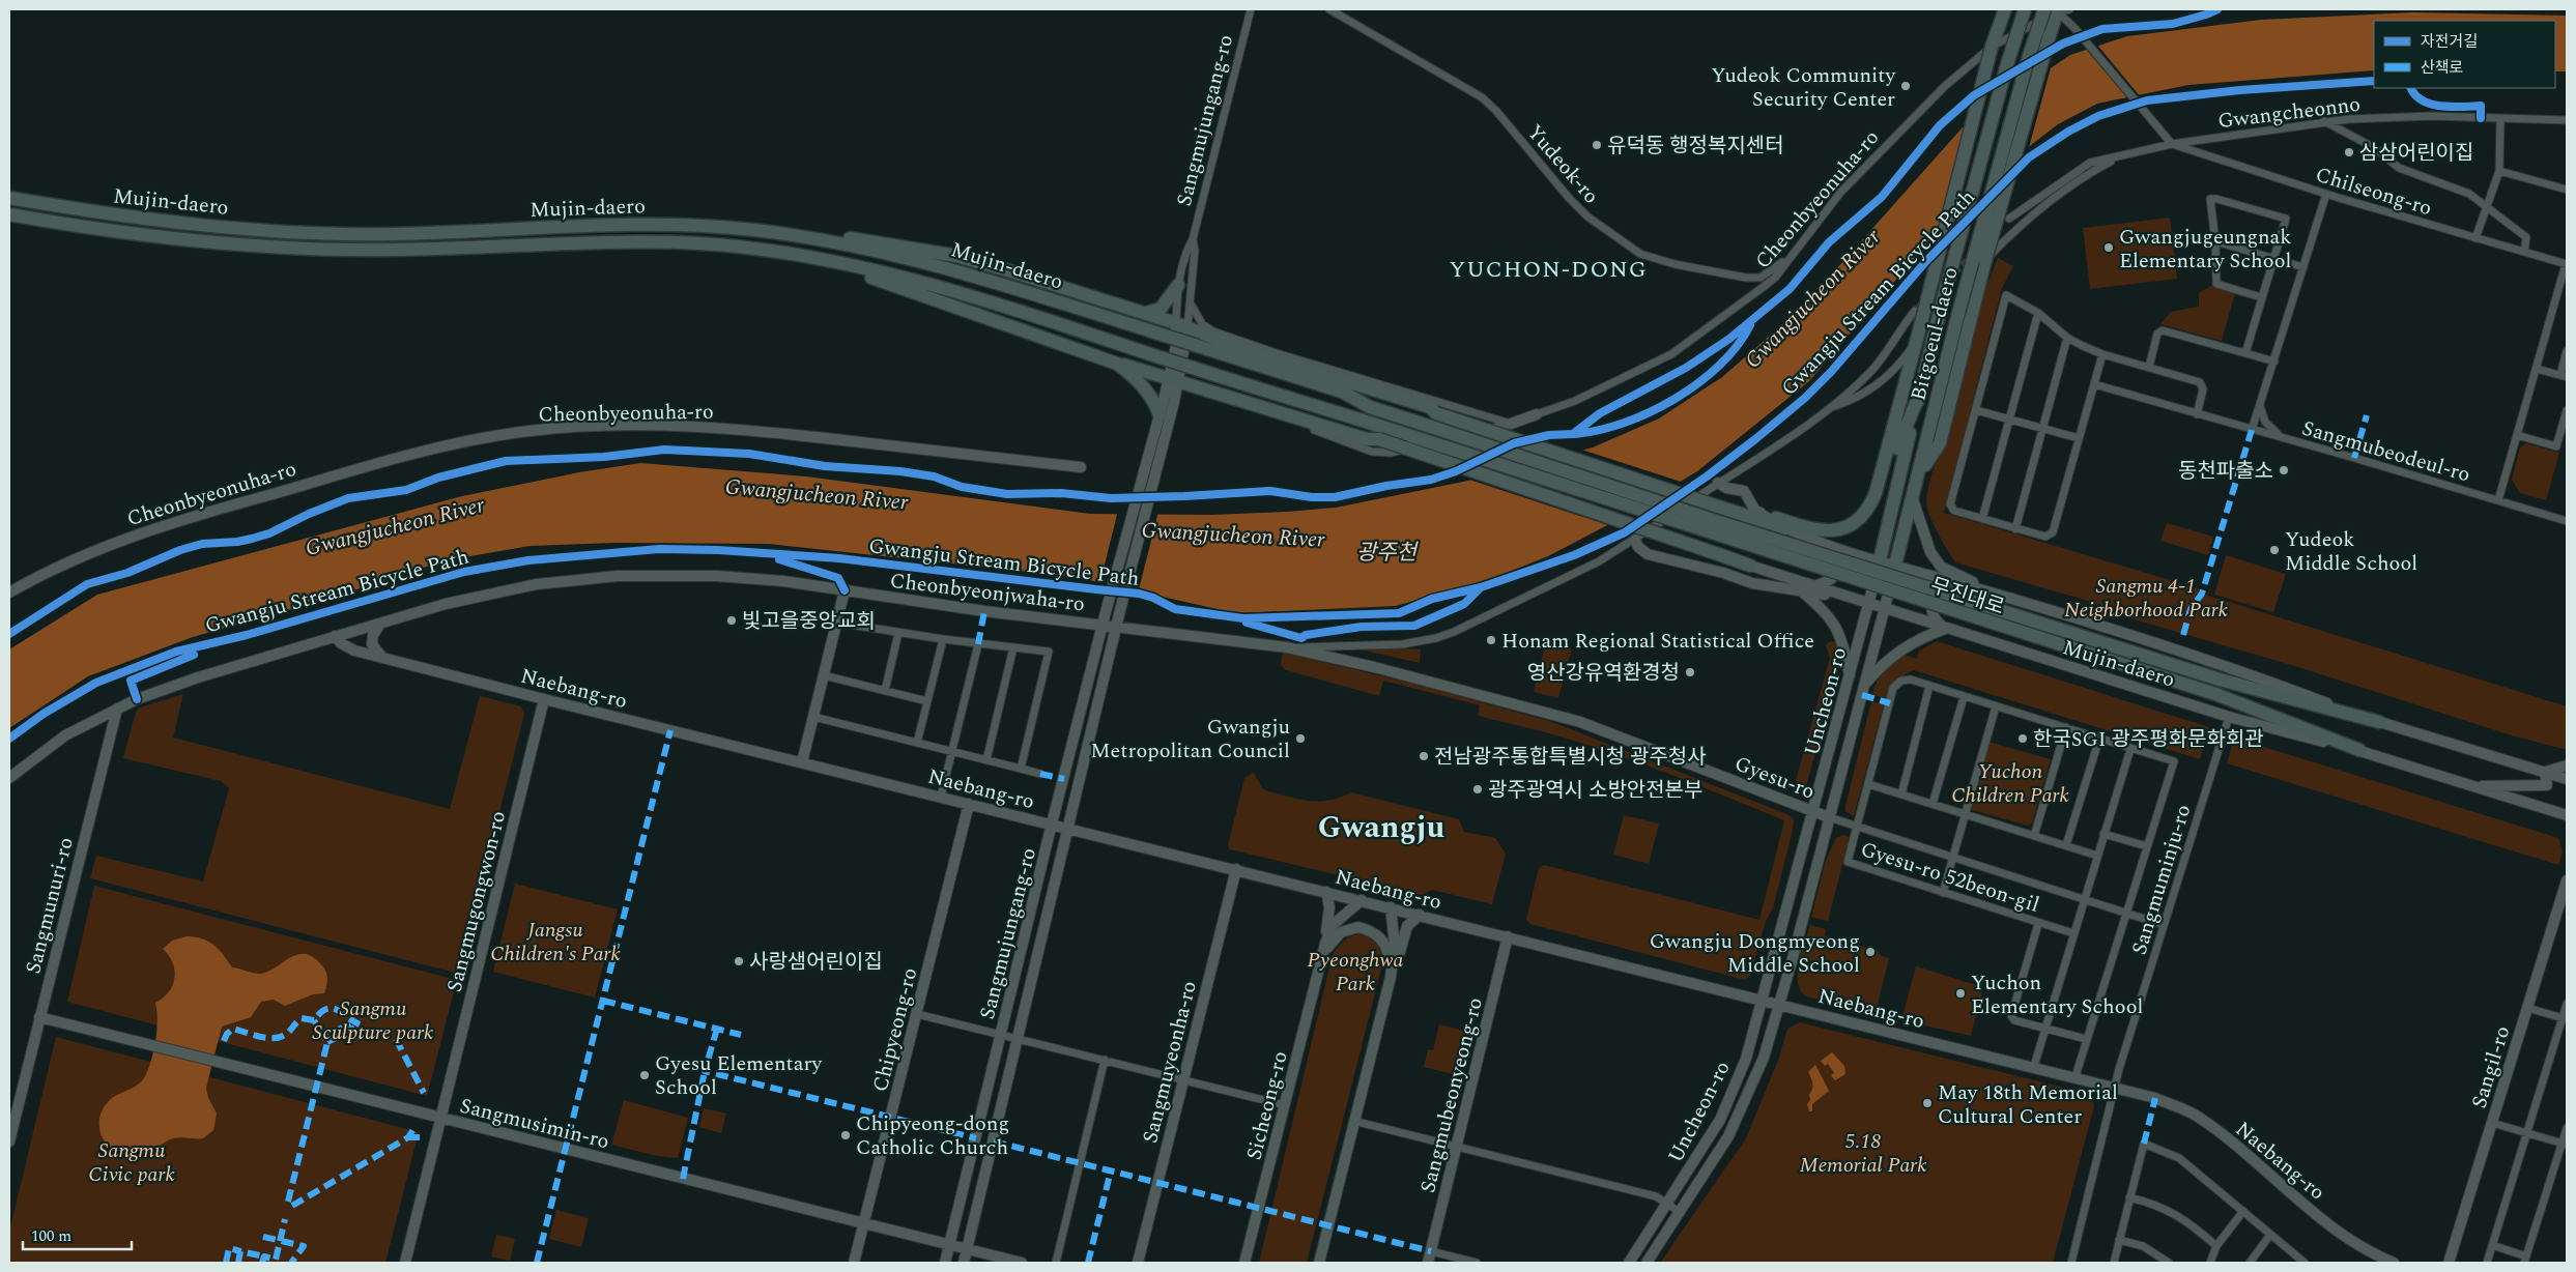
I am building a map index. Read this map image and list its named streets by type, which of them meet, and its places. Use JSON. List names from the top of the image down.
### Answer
{
  "streets": {
    "highway": ["Mujin-daero", "Bitgoeul-daero", "무진대로"],
    "street": [
      "Gwangcheonno",
      "Sangmujungang-ro",
      "Yudeok-ro",
      "Chilseong-ro",
      "Cheonbyeonuha-ro",
      "Sangmubeodeul-ro",
      "Cheonbyeonjwaha-ro",
      "Naebang-ro",
      "Uncheon-ro",
      "Gyesu-ro",
      "Gyesu-ro 52beon-gil",
      "Sangmuminju-ro",
      "Sangmugongwon-ro",
      "Sangmunuri-ro",
      "Chipyeong-ro",
      "Sangmuyeonha-ro",
      "Sangil-ro",
      "Sangmubeonyeong-ro",
      "Sicheong-ro",
      "Sangmusimin-ro"
    ],
    "cycle path": ["Gwangju Stream Bicycle Path"]
  },
  "crossings": [
    ["Gwangcheonno", "Chilseong-ro"],
    ["Sangmujungang-ro", "Cheonbyeonuha-ro"],
    ["Sangmujungang-ro", "Cheonbyeonjwaha-ro"],
    ["Sangmujungang-ro", "Naebang-ro"],
    ["Sangmujungang-ro", "Sangmusimin-ro"],
    ["Yudeok-ro", "Cheonbyeonuha-ro"],
    ["Cheonbyeonuha-ro", "Bitgoeul-daero"],
    ["Mujin-daero", "Bitgoeul-daero"],
    ["Mujin-daero", "무진대로"],
    ["Mujin-daero", "Uncheon-ro"],
    ["Mujin-daero", "Sangmuminju-ro"],
    ["Bitgoeul-daero", "Uncheon-ro"],
    ["Cheonbyeonjwaha-ro", "Naebang-ro"],
    ["Cheonbyeonjwaha-ro", "Gyesu-ro"],
    ["Cheonbyeonjwaha-ro", "Sangmunuri-ro"],
    ["Naebang-ro", "Uncheon-ro"],
    ["Naebang-ro", "Sangmuminju-ro"],
    ["Naebang-ro", "Sangmugongwon-ro"],
    ["Naebang-ro", "Chipyeong-ro"],
    ["Naebang-ro", "Sangmuyeonha-ro"],
    ["Naebang-ro", "Sangmubeonyeong-ro"],
    ["Naebang-ro", "Sicheong-ro"],
    ["Uncheon-ro", "Gyesu-ro"],
    ["Gyesu-ro", "Gyesu-ro 52beon-gil"],
    ["Gyesu-ro", "Sangmuminju-ro"],
    ["Sangmugongwon-ro", "Sangmusimin-ro"],
    ["Sangmunuri-ro", "Sangmusimin-ro"],
    ["Chipyeong-ro", "Sangmusimin-ro"]
  ],
  "districts": ["YUCHON-DONG", "Gwangju"],
  "water": ["Gwangjucheon River", "광주천"],
  "parks": [
    "Sangmu 4-1 Neighborhood Park",
    "Yuchon Children Park",
    "Jangsu Children's Park",
    "Pyeonghwa Park",
    "Sangmu Sculpture park",
    "5.18 Memorial Park",
    "Sangmu Civic park"
  ],
  "places": [
    "Yudeok Community Security Center",
    "유덕동 행정복지센터",
    "삼삼어린이집",
    "Gwangjugeungnak Elementary School",
    "동천파출소",
    "Yudeok Middle School",
    "빛고을중앙교회",
    "Honam Regional Statistical Office",
    "영산강유역환경청",
    "Gwangju Metropolitan Council",
    "한국SGI 광주평화문화회관",
    "전남광주통합특별시청 광주청사",
    "광주광역시 소방안전본부",
    "Gwangju Dongmyeong Middle School",
    "사랑샘어린이집",
    "Yuchon Elementary School",
    "Gyesu Elementary School",
    "May 18th Memorial Cultural Center",
    "Chipyeong-dong Catholic Church"
  ],
  "legend": ["자전거길", "산책로"],
  "scale_bar": "100 m"
}
